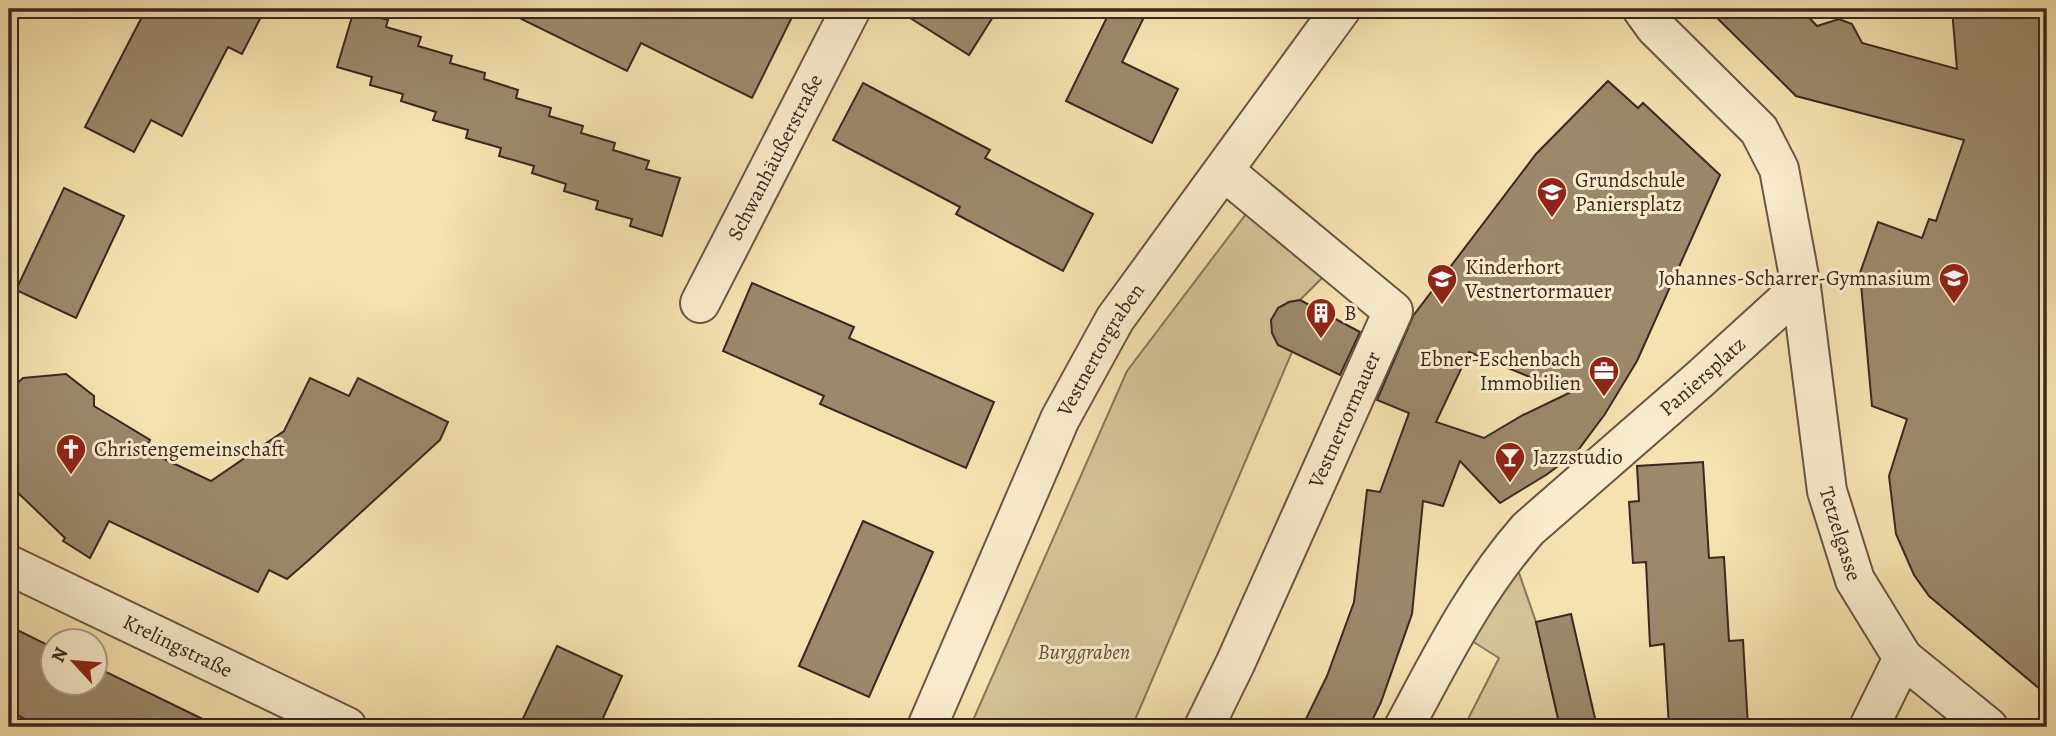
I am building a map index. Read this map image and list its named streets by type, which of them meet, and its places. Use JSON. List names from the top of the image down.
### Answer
{
  "streets": {
    "street": [
      "Schwanhäußerstraße",
      "Vestnertorgraben",
      "Paniersplatz",
      "Vestnertormauer",
      "Tetzelgasse",
      "Krelingstraße"
    ]
  },
  "crossings": [
    ["Vestnertorgraben", "Vestnertormauer"],
    ["Paniersplatz", "Tetzelgasse"]
  ],
  "parks": ["Burggraben"],
  "places": {
    "school or university": ["Grundschule Paniersplatz", "Johannes-Scharrer-Gymnasium", "Kinderhort Vestnertormauer"],
    "building": ["B"],
    "office": ["Ebner-Eschenbach Immobilien"],
    "church": ["Christengemeinschaft"],
    "bar": ["Jazzstudio"]
  },
  "north": "top left"
}
